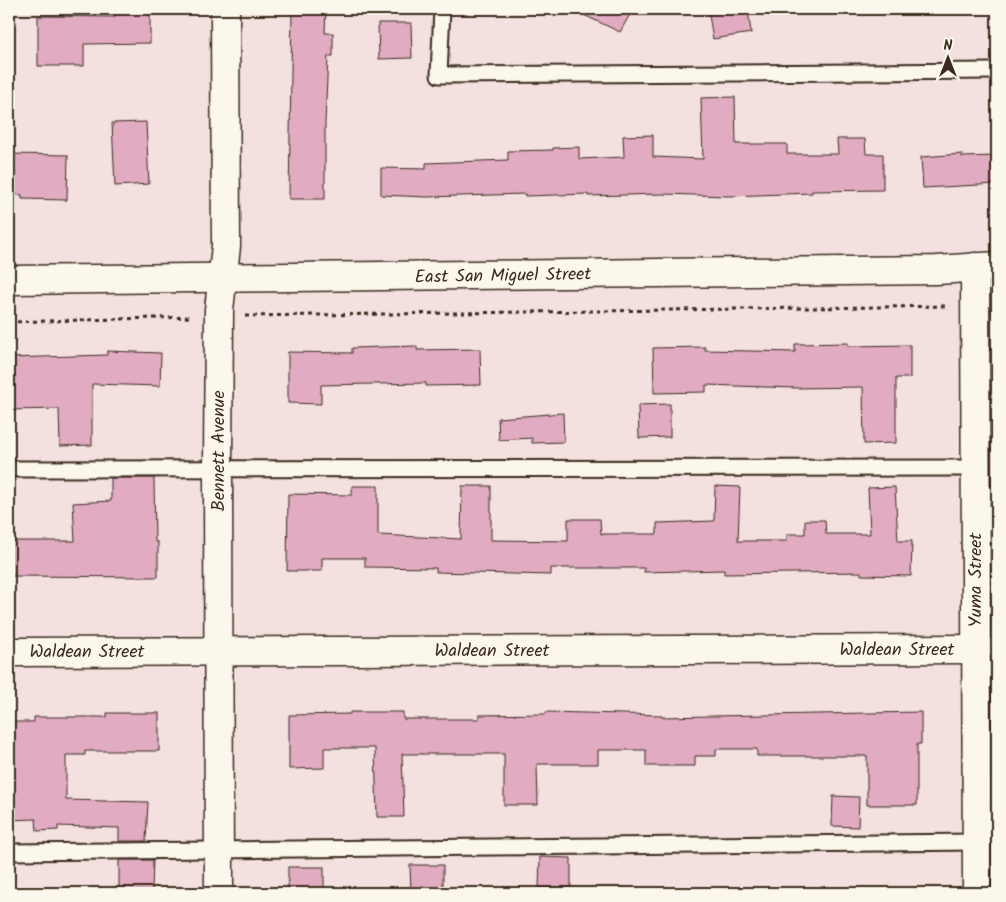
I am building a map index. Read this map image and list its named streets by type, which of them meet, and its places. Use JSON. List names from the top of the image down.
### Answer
{
  "streets": {
    "street": [
      "East San Miguel Street",
      "Bennett Avenue",
      "Yuma Street",
      "Waldean Street"
    ]
  },
  "crossings": [
    ["East San Miguel Street", "Bennett Avenue"],
    ["East San Miguel Street", "Yuma Street"],
    ["Bennett Avenue", "Waldean Street"],
    ["Yuma Street", "Waldean Street"]
  ],
  "north": "top"
}
